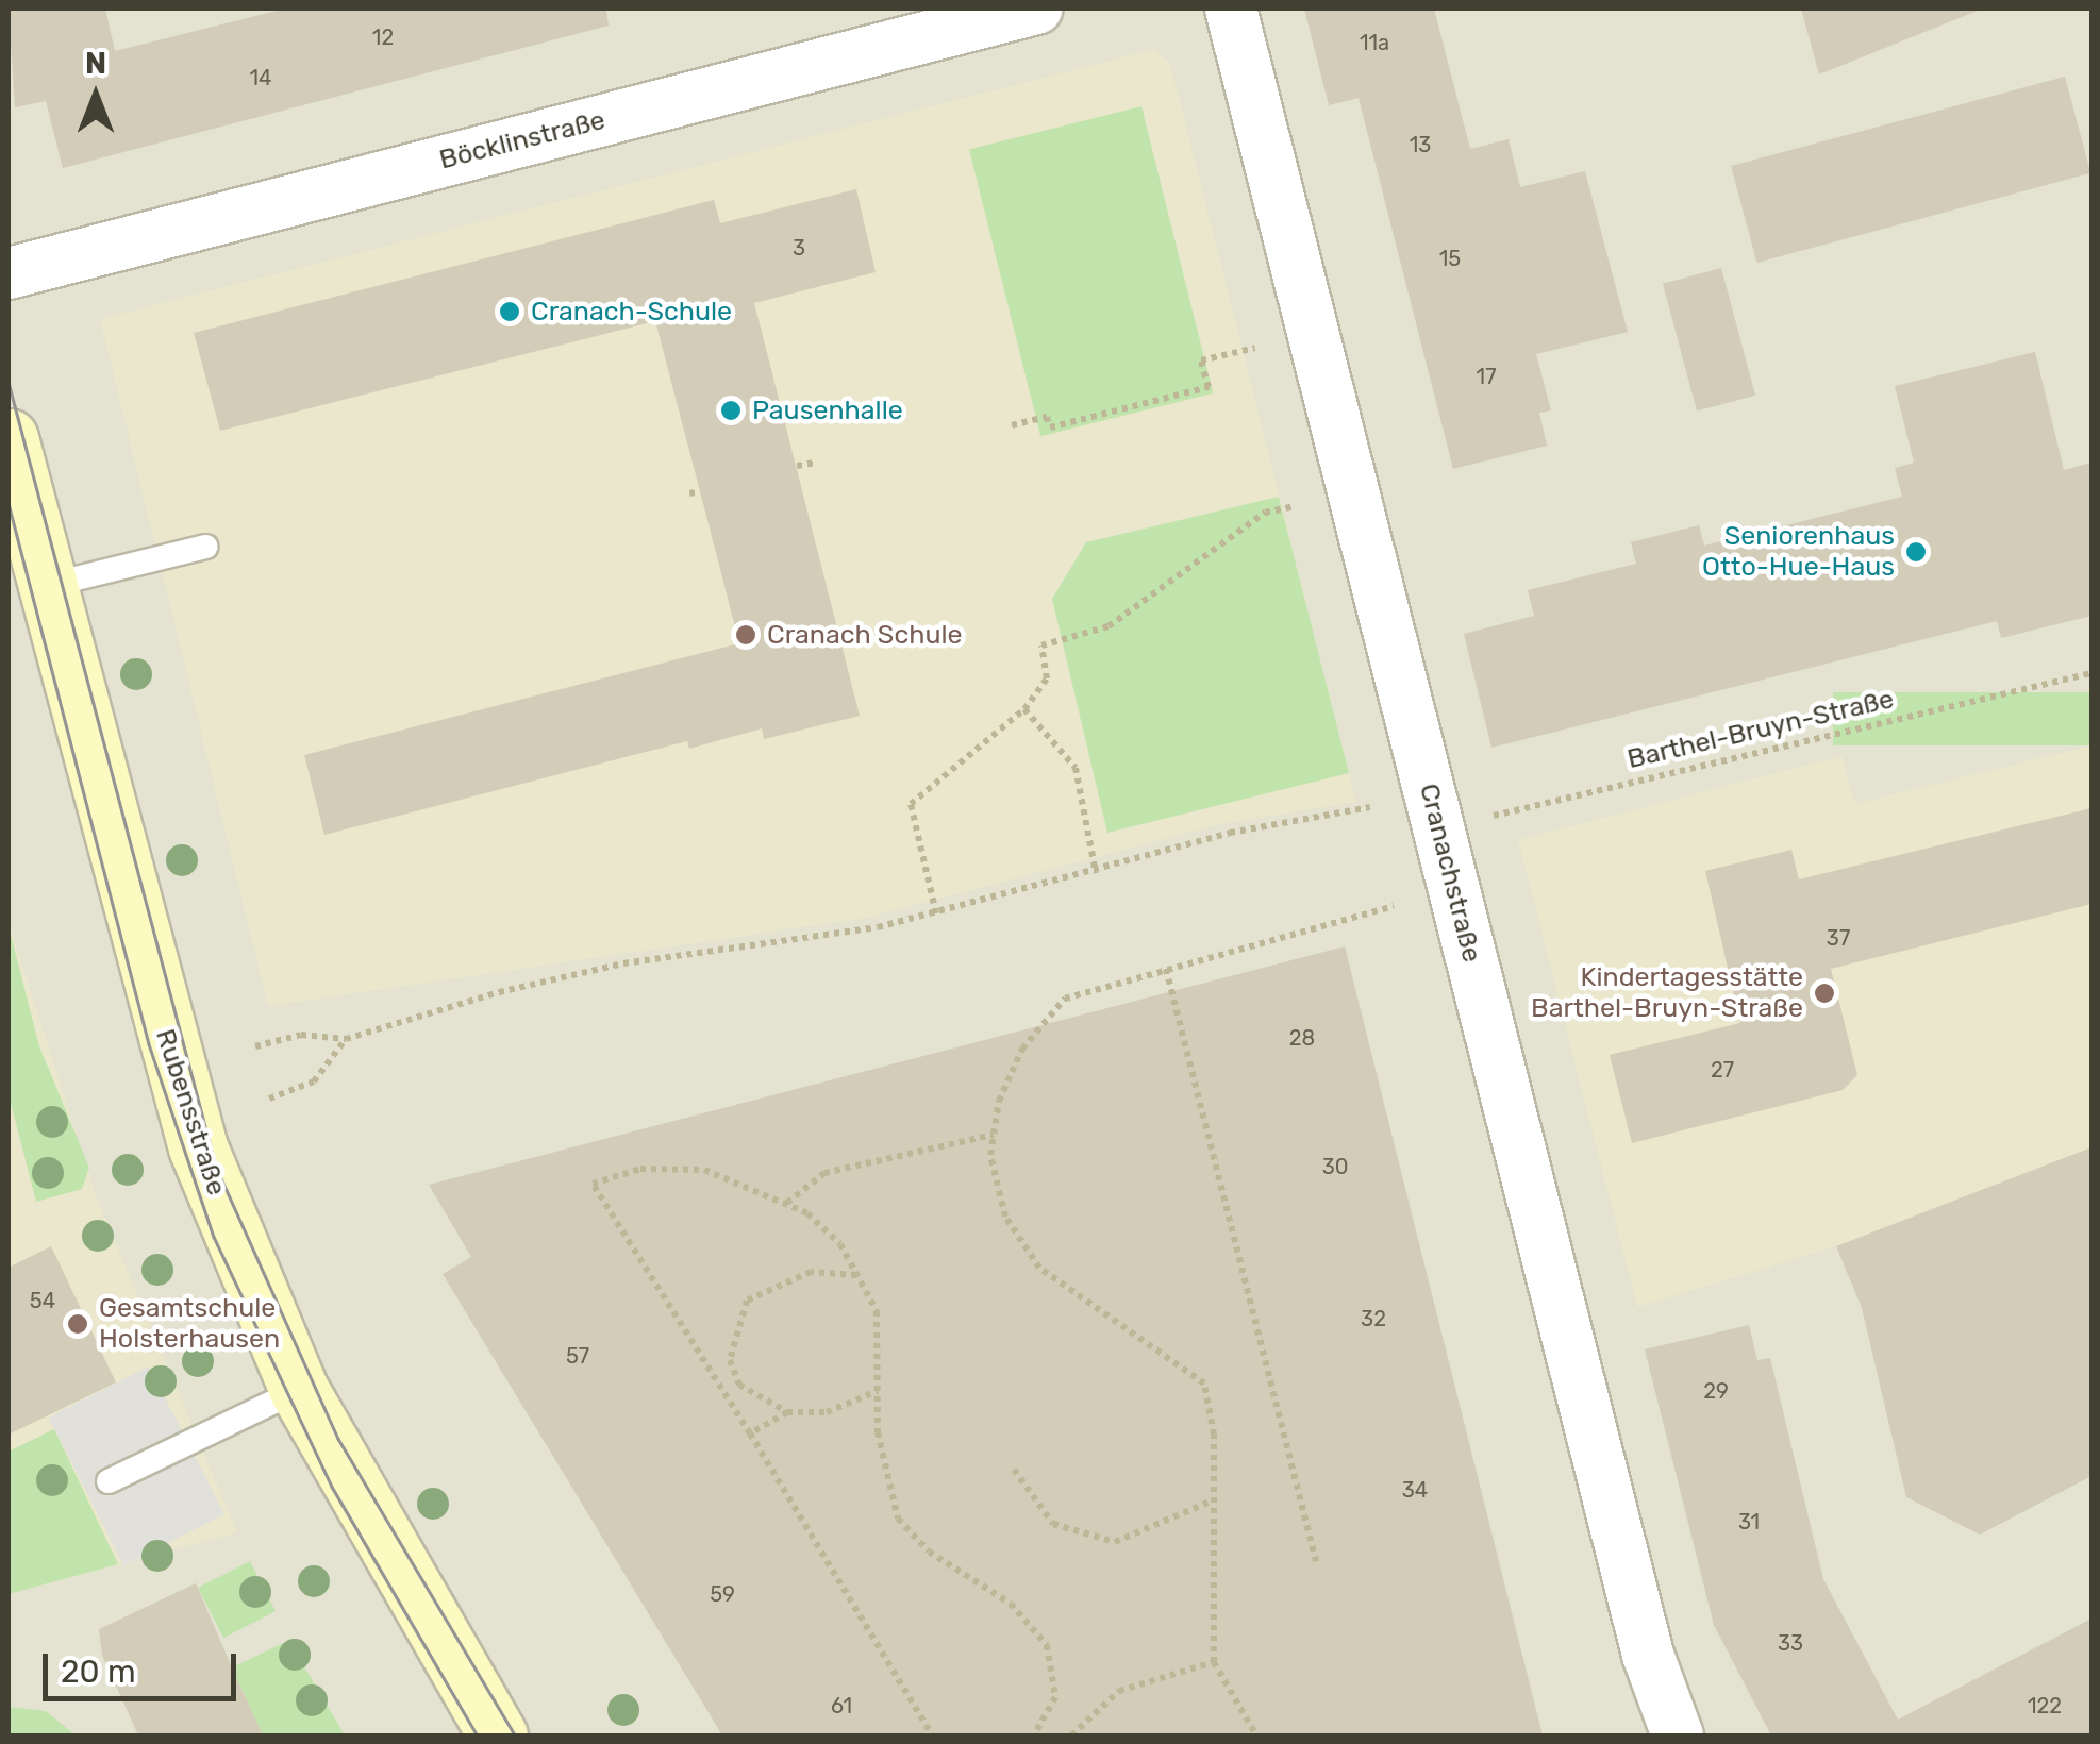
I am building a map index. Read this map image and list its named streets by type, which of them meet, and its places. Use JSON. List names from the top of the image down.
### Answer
{
  "streets": {
    "main road": ["Rubensstraße"],
    "street": ["Böcklinstraße", "Cranachstraße"],
    "path": ["Barthel-Bruyn-Straße"]
  },
  "crossings": [
    ["Barthel-Bruyn-Straße", "Cranachstraße"]
  ],
  "places": [
    "Cranach-Schule",
    "Pausenhalle",
    "Seniorenhaus Otto-Hue-Haus",
    "Cranach Schule",
    "Kindertagesstätte Barthel-Bruyn-Straße",
    "Gesamtschule Holsterhausen"
  ],
  "house_numbers": [
    "12",
    "11a",
    "14",
    "13",
    "3",
    "15",
    "17",
    "37",
    "28",
    "27",
    "30",
    "54",
    "32",
    "57",
    "29",
    "34",
    "31",
    "59",
    "33",
    "61",
    "122"
  ],
  "scale_bar": "20 m",
  "north": "top"
}
